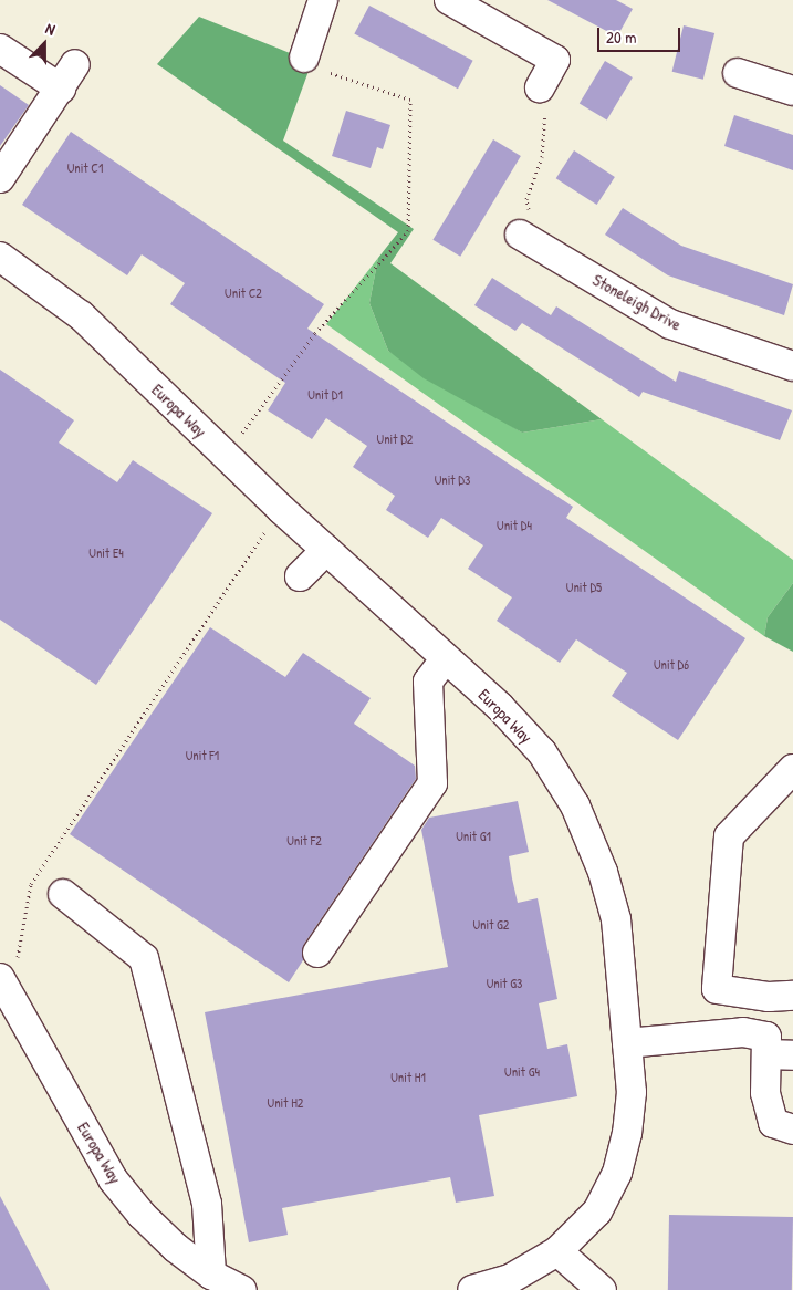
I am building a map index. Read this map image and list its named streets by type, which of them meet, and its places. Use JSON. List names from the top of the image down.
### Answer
{
  "streets": {
    "street": ["Stoneleigh Drive", "Europa Way"]
  },
  "house_numbers": [
    "Unit C1",
    "Unit C2",
    "Unit D1",
    "Unit D2",
    "Unit D3",
    "Unit D4",
    "Unit E4",
    "Unit D5",
    "Unit D6",
    "Unit F1",
    "Unit G1",
    "Unit F2",
    "Unit G2",
    "Unit G3",
    "Unit G4",
    "Unit H1",
    "Unit H2"
  ],
  "scale_bar": "20 m",
  "north": "top"
}
